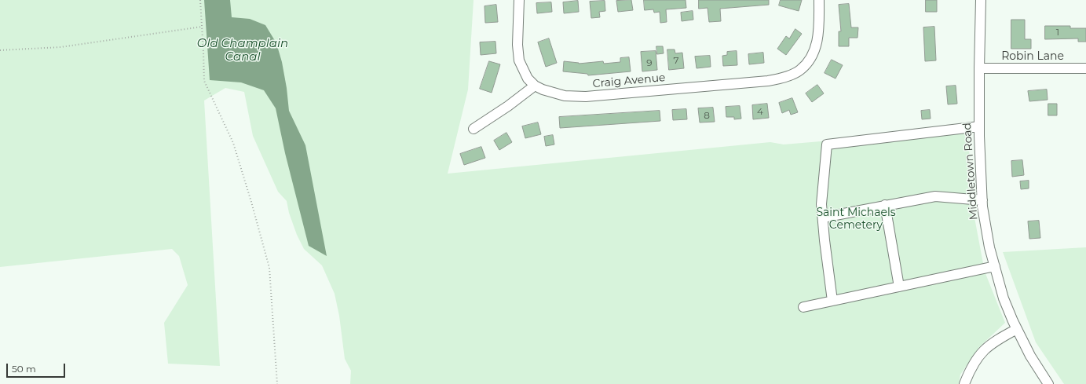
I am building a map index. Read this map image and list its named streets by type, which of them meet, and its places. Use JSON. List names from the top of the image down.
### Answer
{
  "streets": {
    "street": ["Robin Lane", "Craig Avenue", "Middletown Road"]
  },
  "crossings": [
    ["Robin Lane", "Middletown Road"]
  ],
  "water": ["Old Champlain Canal"],
  "parks": ["Saint Michaels Cemetery"],
  "house_numbers": [
    "1",
    "7",
    "9",
    "4",
    "8"
  ],
  "scale_bar": "50 m"
}
